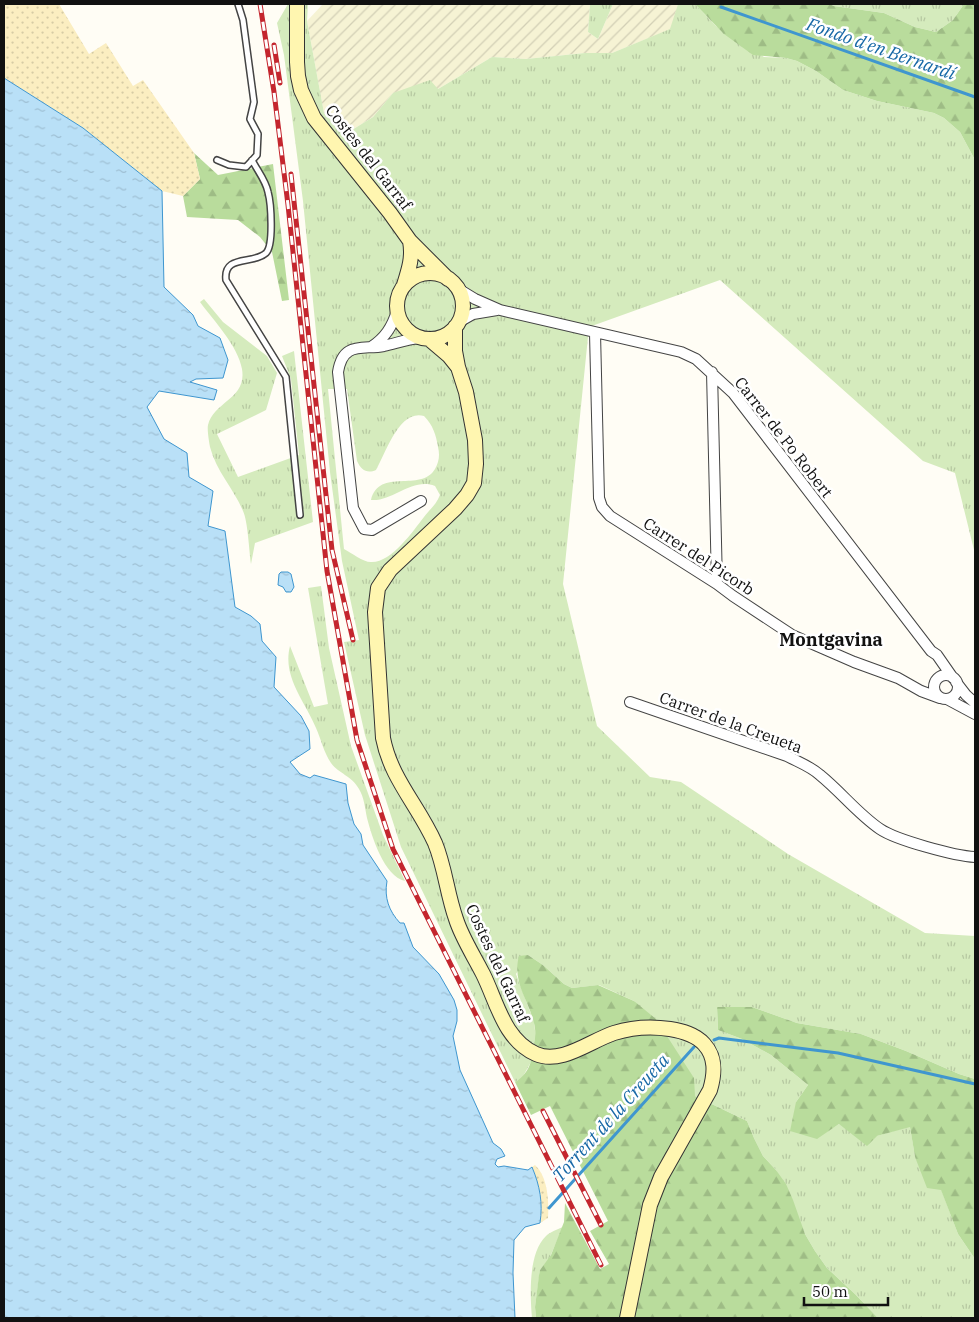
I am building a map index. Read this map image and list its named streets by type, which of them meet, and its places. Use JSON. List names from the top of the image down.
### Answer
{
  "streets": {
    "main road": ["Costes del Garraf"],
    "street": ["Carrer de Po Robert", "Carrer del Picorb", "Carrer de la Creueta"]
  },
  "crossings": [
    ["Costes del Garraf", "Carrer de Po Robert"],
    ["Carrer de Po Robert", "Carrer del Picorb"]
  ],
  "districts": ["Montgavina"],
  "water": ["Fondo d'en Bernardí", "Torrent de la Creueta"],
  "scale_bar": "50 m"
}
